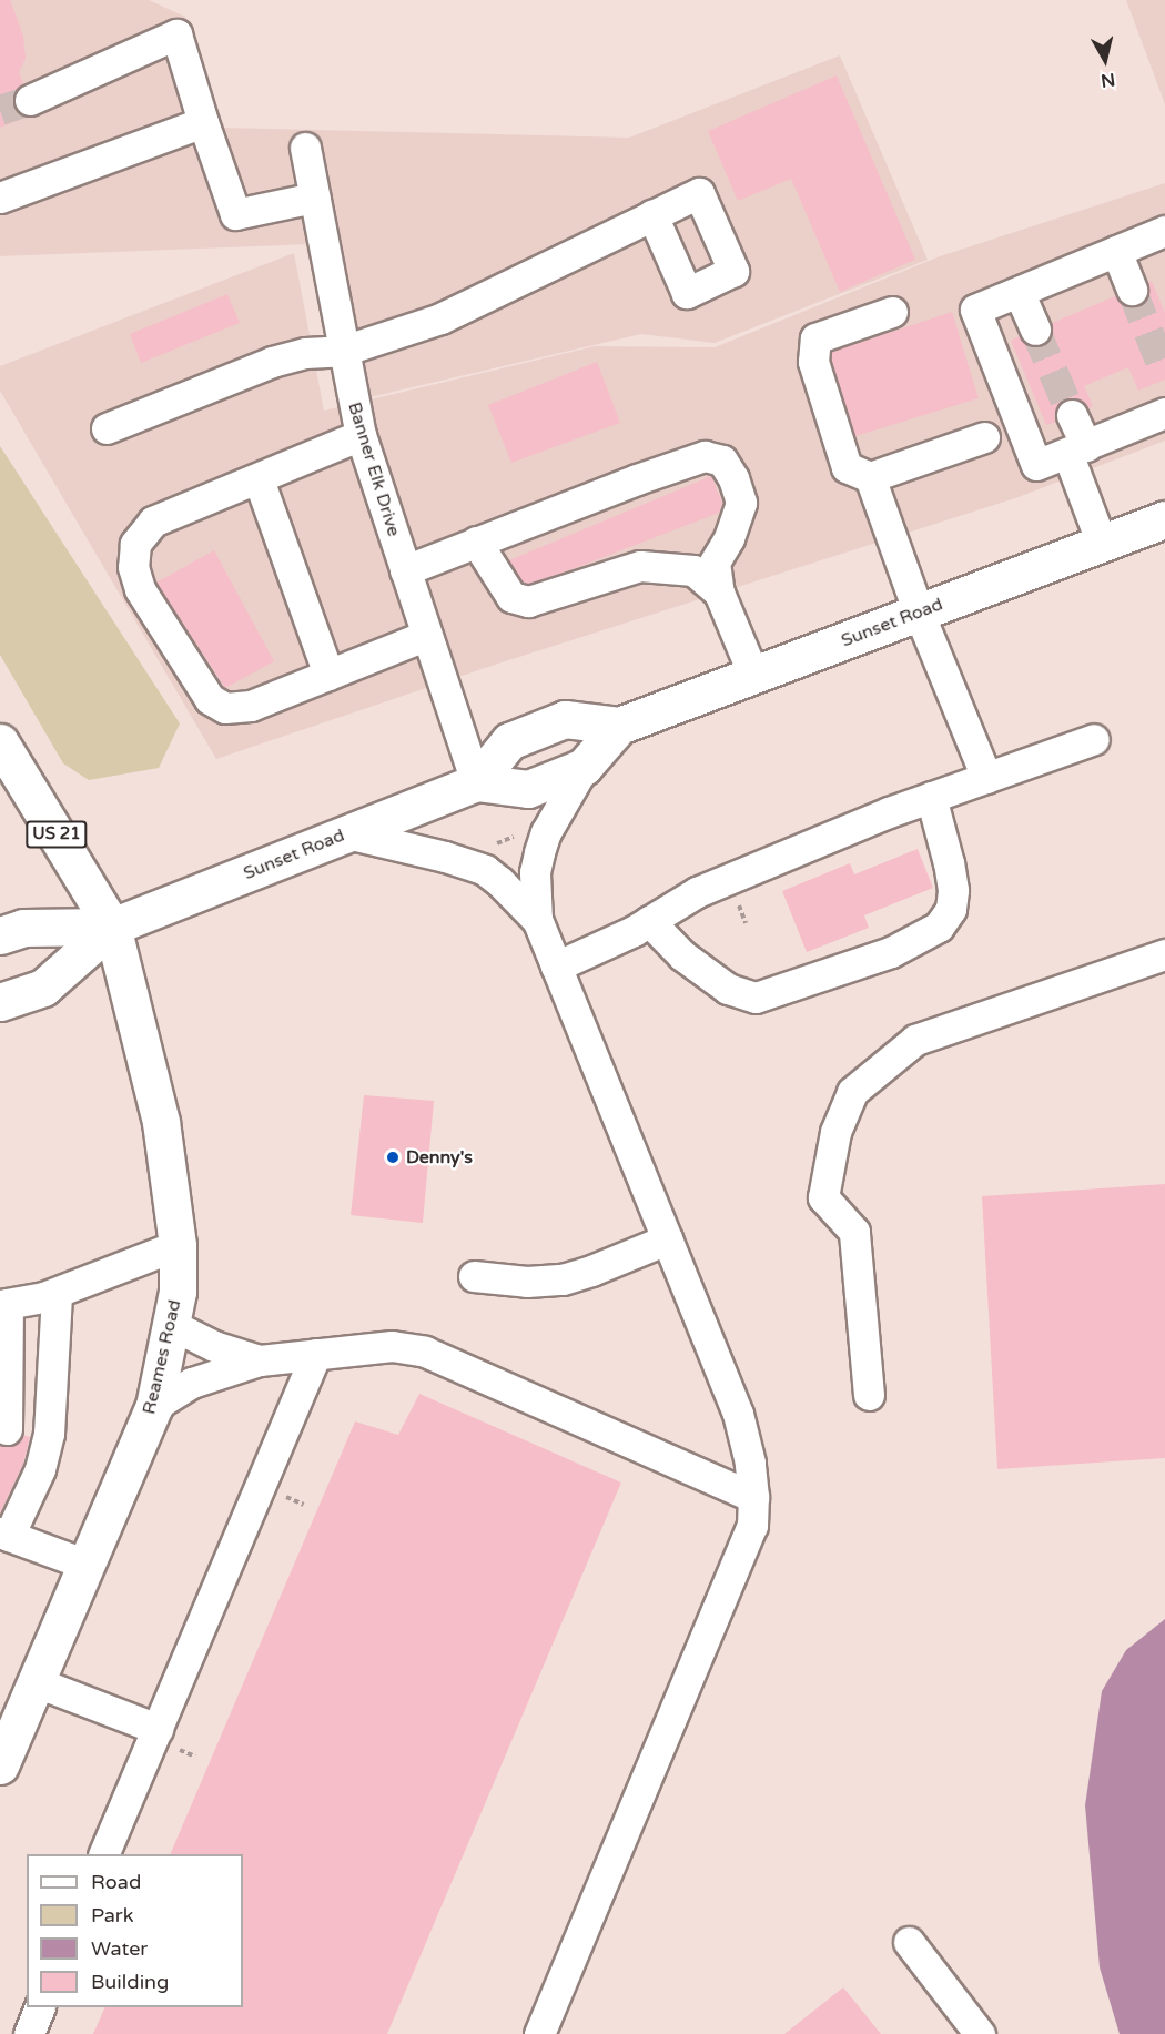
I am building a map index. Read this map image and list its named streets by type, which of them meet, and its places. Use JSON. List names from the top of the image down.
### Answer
{
  "streets": {
    "main road": ["Sunset Road", "US 21", "Reames Road"],
    "street": ["Banner Elk Drive"]
  },
  "crossings": [
    ["Banner Elk Drive", "Sunset Road"],
    ["Sunset Road", "US 21"],
    ["Sunset Road", "Reames Road"],
    ["US 21", "Reames Road"]
  ],
  "places": ["Denny's"],
  "legend": [
    "Road",
    "Park",
    "Water",
    "Building"
  ],
  "north": "bottom"
}
